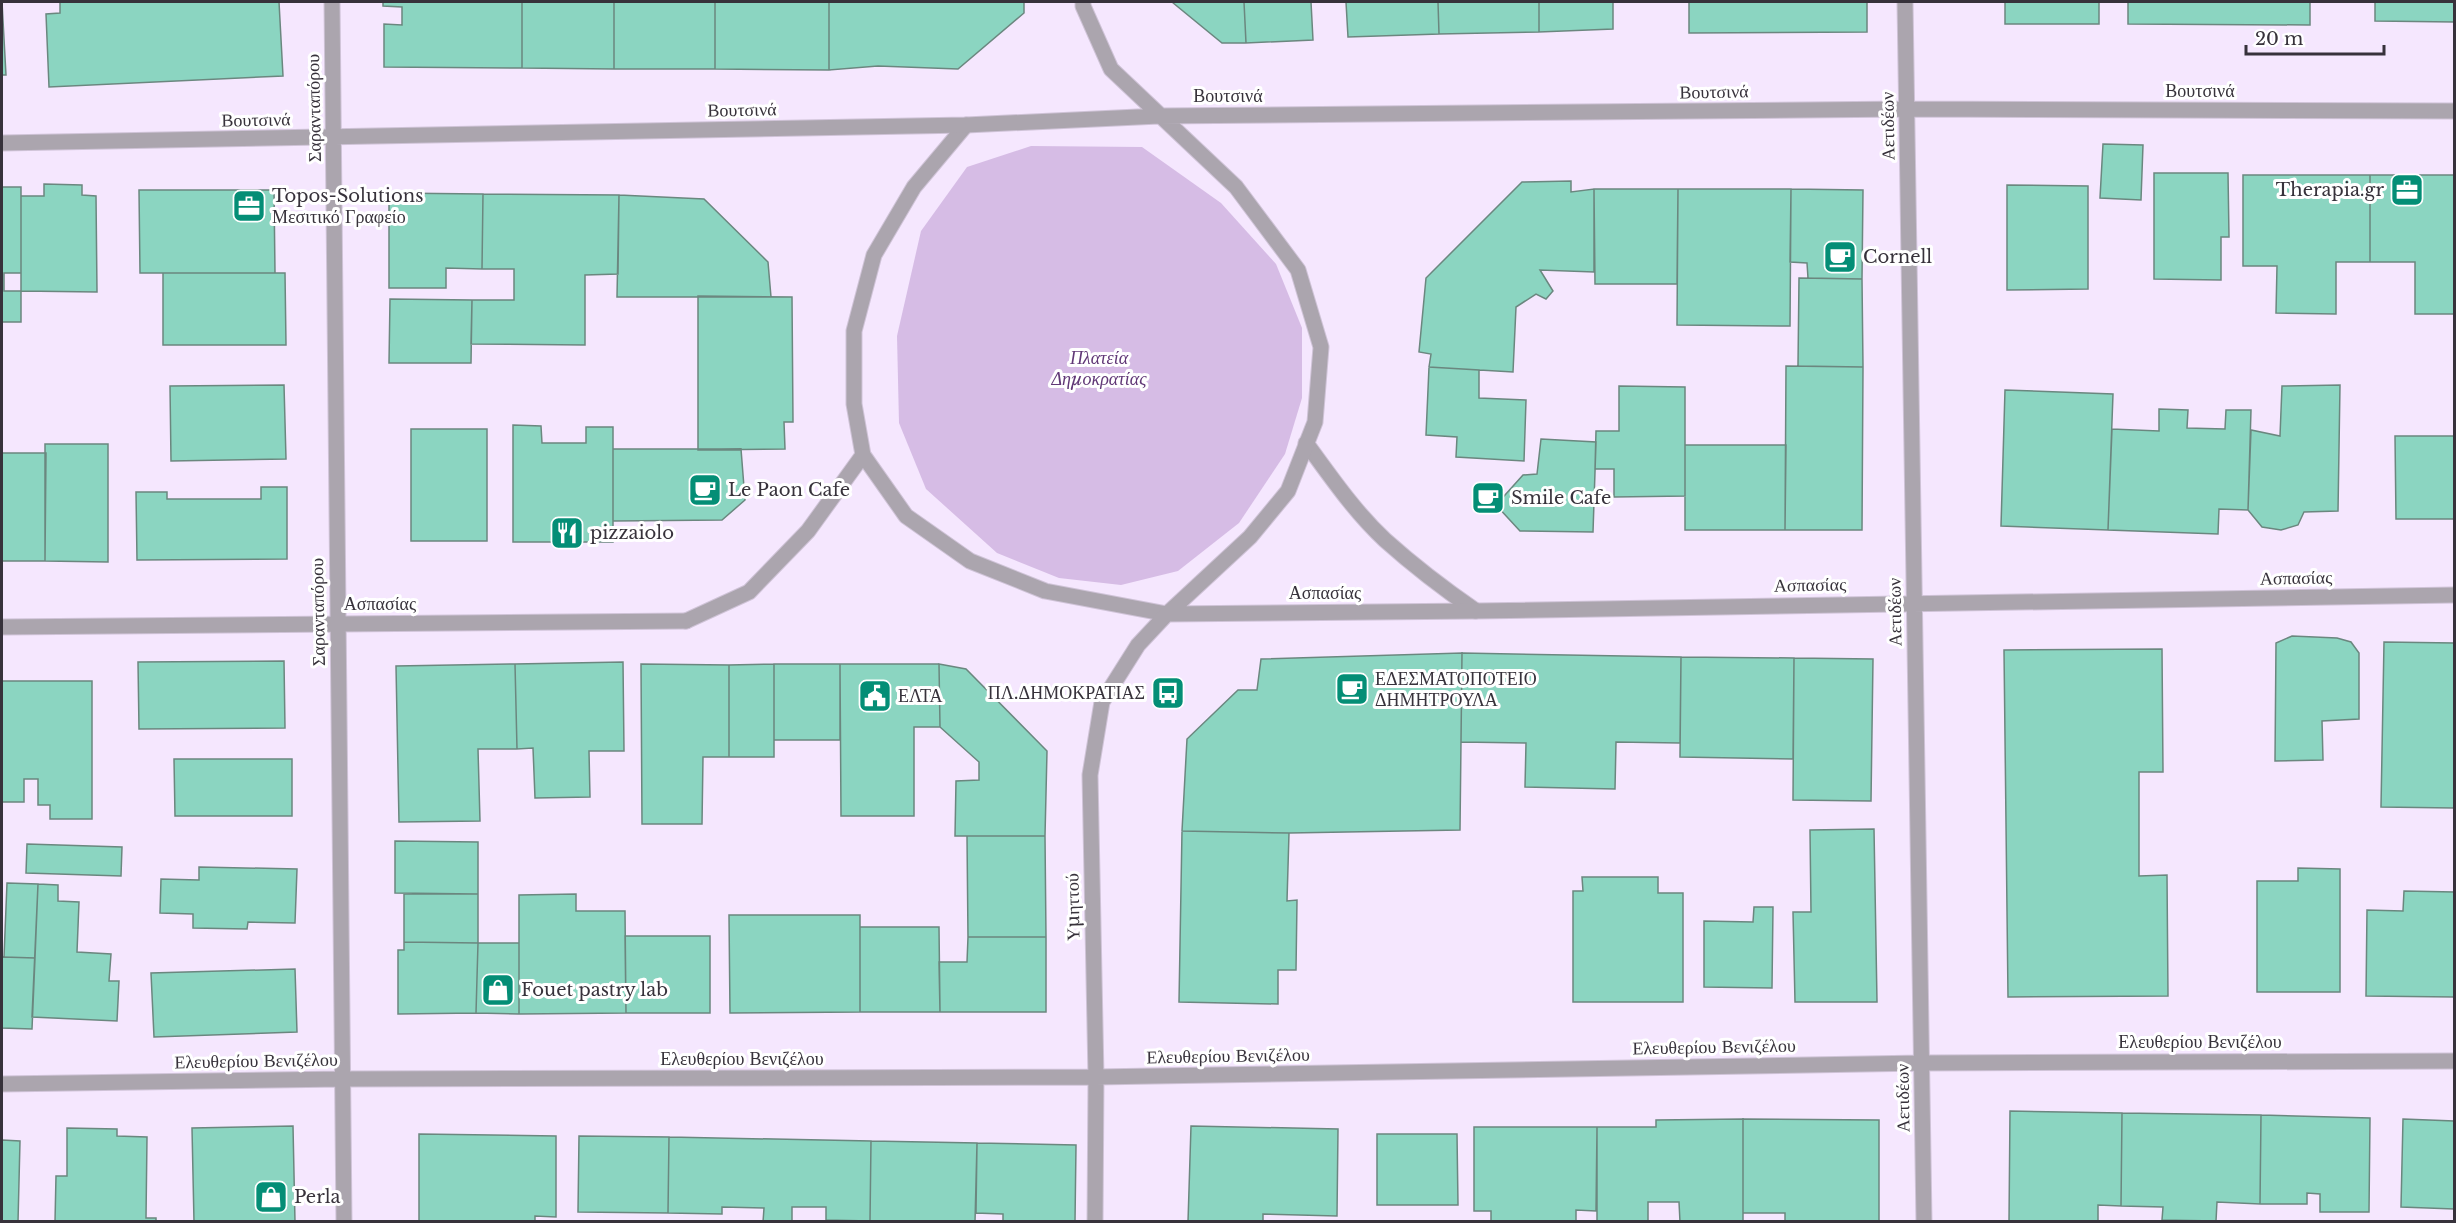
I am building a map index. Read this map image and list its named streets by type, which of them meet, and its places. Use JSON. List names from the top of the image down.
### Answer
{
  "streets": {
    "street": [
      "Βουτσινά",
      "Σαρανταπόρου",
      "Αετιδέων",
      "Ασπασίας",
      "Υμηττού",
      "Ελευθερίου Βενιζέλου"
    ]
  },
  "crossings": [
    ["Βουτσινά", "Σαρανταπόρου"],
    ["Βουτσινά", "Αετιδέων"],
    ["Βουτσινά", "Υμηττού"],
    ["Σαρανταπόρου", "Ασπασίας"],
    ["Σαρανταπόρου", "Ελευθερίου Βενιζέλου"],
    ["Αετιδέων", "Ασπασίας"],
    ["Αετιδέων", "Ελευθερίου Βενιζέλου"],
    ["Ασπασίας", "Υμηττού"],
    ["Υμηττού", "Ελευθερίου Βενιζέλου"]
  ],
  "parks": ["Πλατεία Δημοκρατίας"],
  "places": {
    "office": ["Therapia.gr", "Topos-Solutions Μεσιτικό Γραφείο"],
    "cafe": [
      "Cornell",
      "Le Paon Cafe",
      "Smile Cafe",
      "ΕΔΕΣΜΑΤΟΠΟΤΕΙΟ ΔΗΜΗΤΡΟΥΛΑ"
    ],
    "restaurant": ["pizzaiolo"],
    "bus stop": ["ΠΛ.ΔΗΜΟΚΡΑΤΙΑΣ"],
    "public building": ["ΕΛΤΑ"],
    "shop": ["Fouet pastry lab", "Perla"]
  },
  "scale_bar": "20 m"
}
